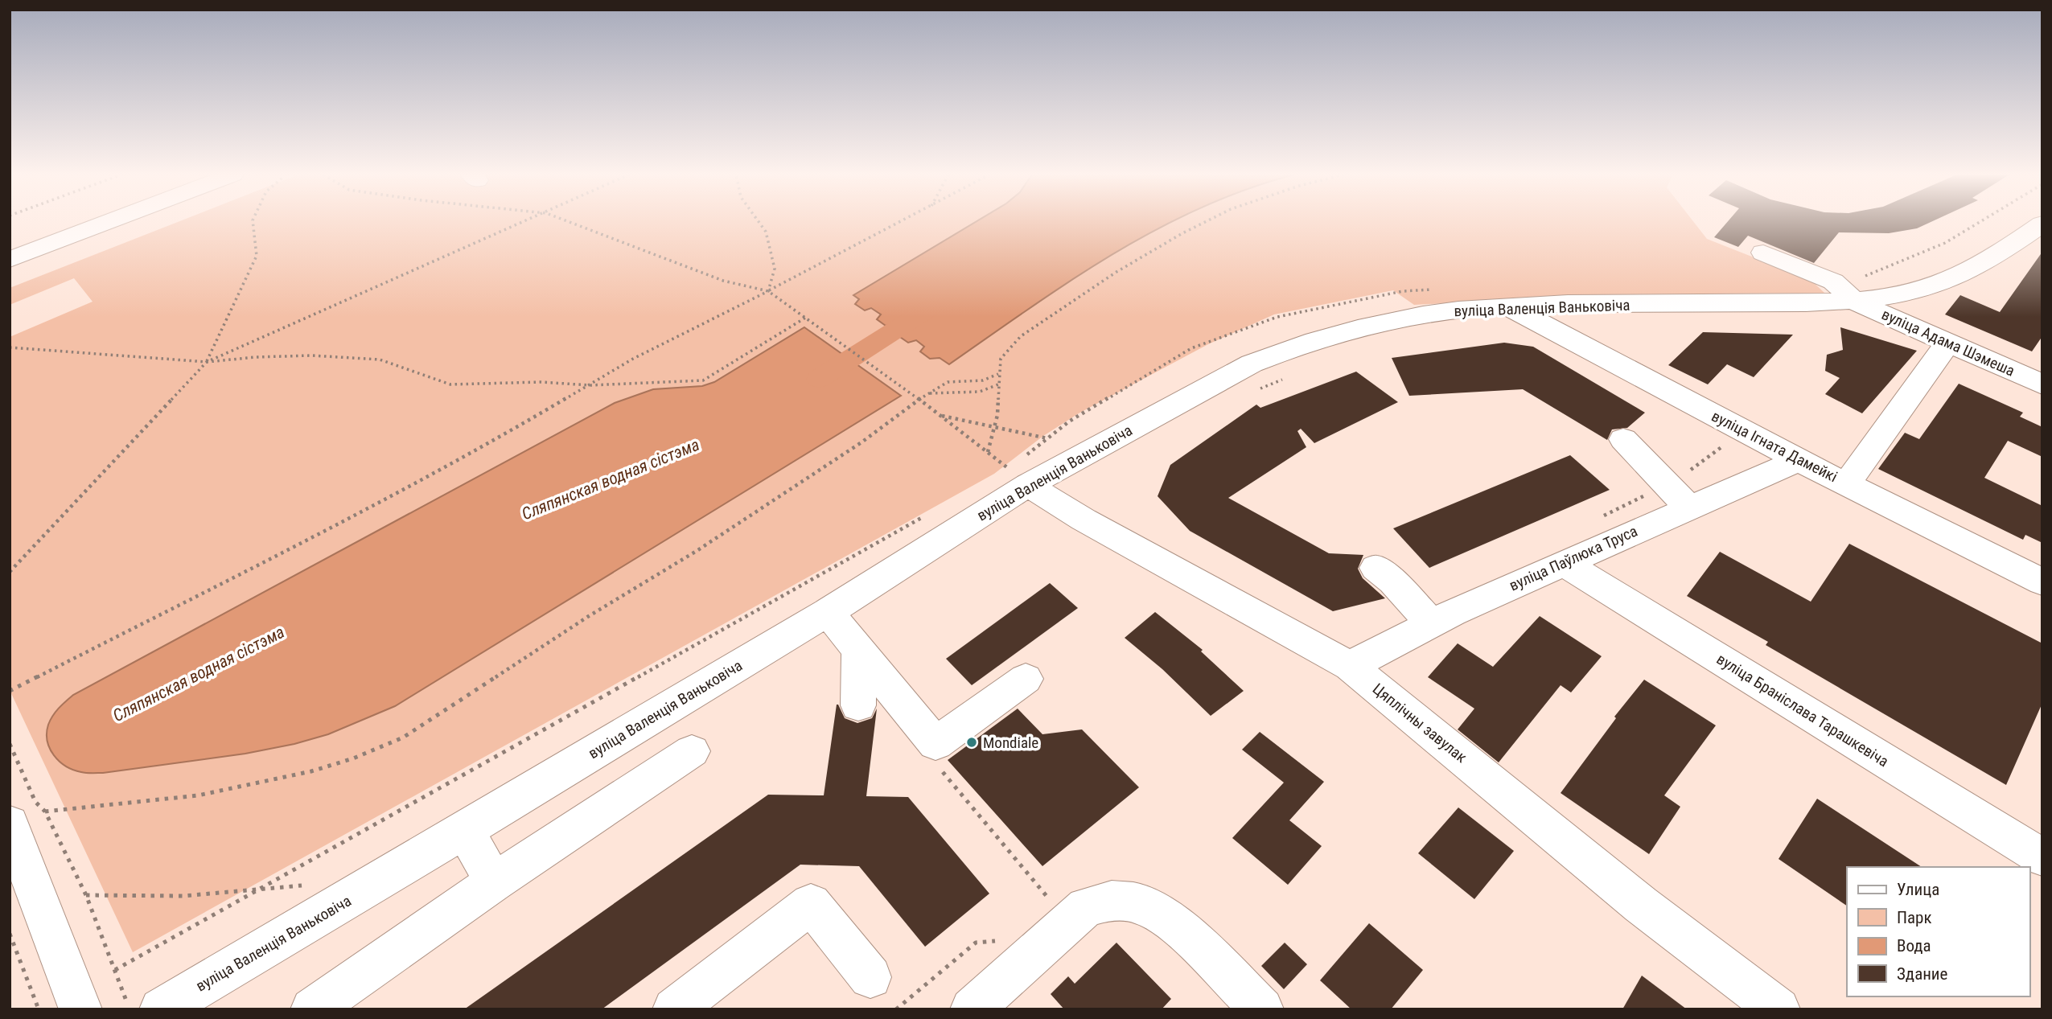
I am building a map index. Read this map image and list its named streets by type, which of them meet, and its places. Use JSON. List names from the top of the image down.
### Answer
{
  "streets": {
    "street": [
      "вуліца Валенція Ваньковіча",
      "вуліца Адама Шэмеша",
      "вуліца Ігната Дамейкі",
      "вуліца Паўлюка Труса",
      "вуліца Браніслава Тарашкевіча",
      "Цяплічны завулак"
    ]
  },
  "crossings": [
    ["вуліца Валенція Ваньковіча", "вуліца Адама Шэмеша"],
    ["вуліца Валенція Ваньковіча", "вуліца Ігната Дамейкі"],
    ["вуліца Валенція Ваньковіча", "Цяплічны завулак"],
    ["вуліца Ігната Дамейкі", "вуліца Паўлюка Труса"],
    ["вуліца Паўлюка Труса", "вуліца Браніслава Тарашкевіча"],
    ["вуліца Паўлюка Труса", "Цяплічны завулак"]
  ],
  "water": ["Сляпянская водная сістэма"],
  "places": ["Mondiale"],
  "legend": [
    "Улица",
    "Парк",
    "Вода",
    "Здание"
  ]
}
